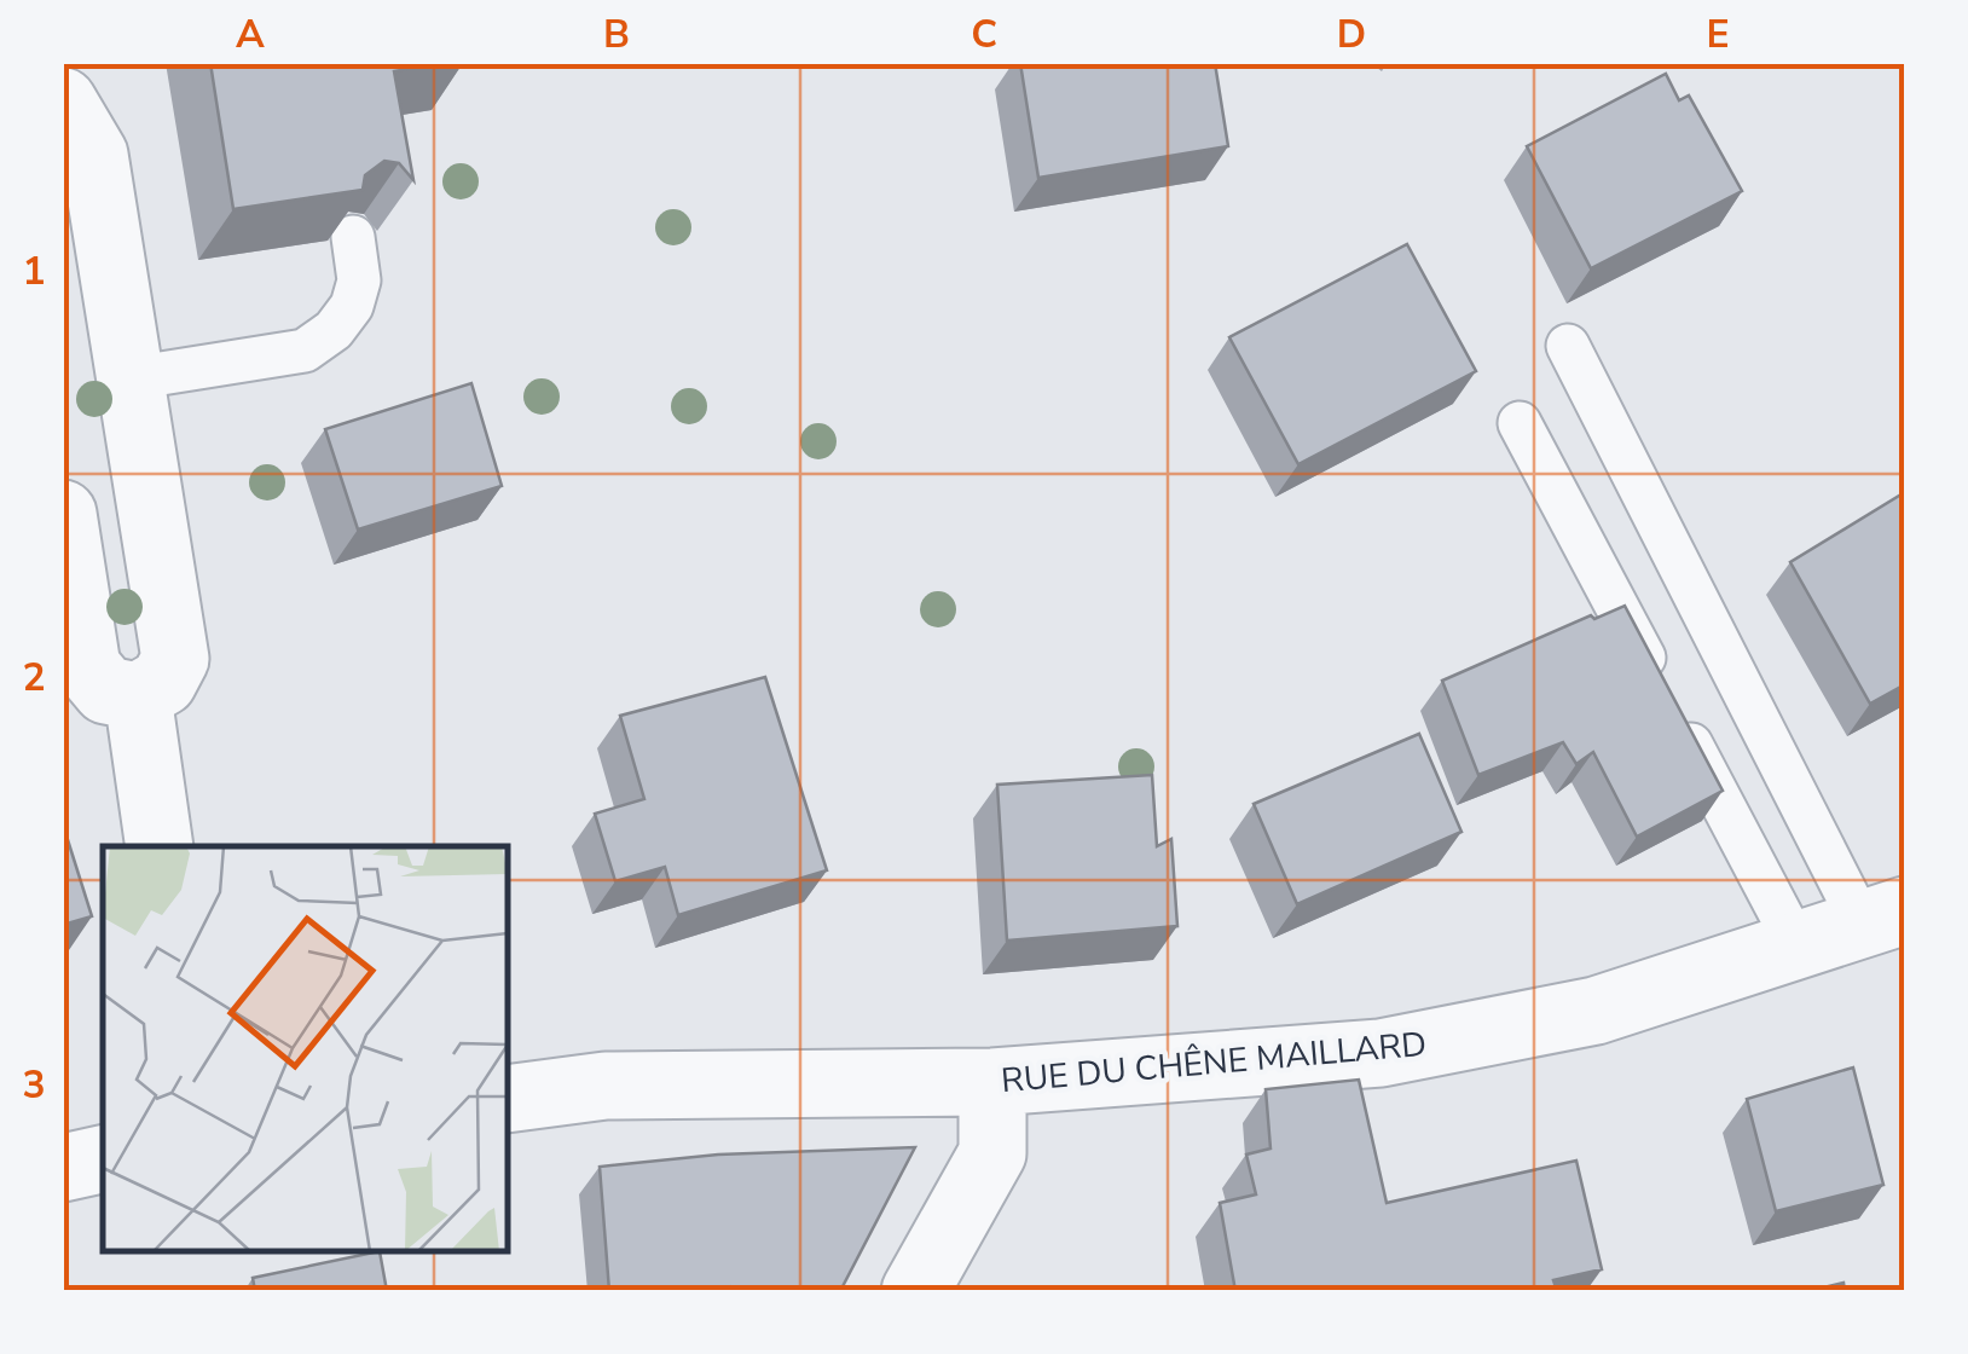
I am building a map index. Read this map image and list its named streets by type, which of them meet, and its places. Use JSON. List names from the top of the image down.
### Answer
{
  "streets": {
    "street": ["RUE DU CHÊNE MAILLARD"]
  },
  "grid": {
    "columns": [
      "A",
      "B",
      "C",
      "D",
      "E"
    ],
    "rows": ["1", "2", "3"]
  }
}
